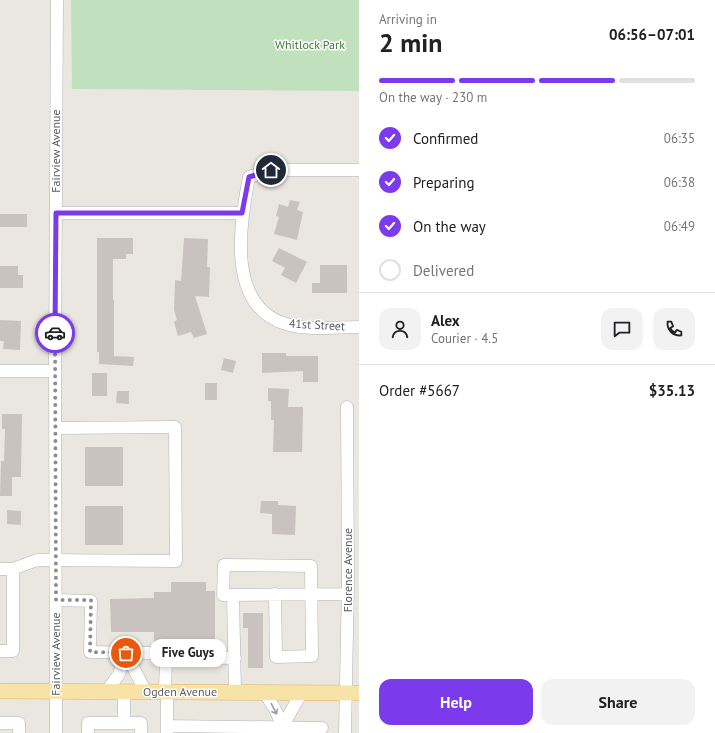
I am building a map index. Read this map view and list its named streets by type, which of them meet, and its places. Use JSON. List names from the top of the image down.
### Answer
{
  "streets": {
    "main road": ["Ogden Avenue"],
    "street": ["Fairview Avenue", "41st Street", "Florence Avenue"]
  },
  "crossings": [
    ["Fairview Avenue", "Ogden Avenue"],
    ["Florence Avenue", "Ogden Avenue"]
  ],
  "parks": ["Whitlock Park"],
  "places": ["Five Guys"],
  "page": {
    "heading": ["2 min", "Arriving in", "06:56–07:01"],
    "panel": [
      "Alex",
      "Courier · 4.5",
      "Order #5667",
      "$35.13"
    ],
    "bar": "On the way · 230 m",
    "list": [
      ["Confirmed", "06:35"],
      ["Preparing", "06:38"],
      ["On the way", "06:49"],
      "Delivered"
    ],
    "bubble": "Five Guys",
    "buttons": ["Help", "Share"]
  }
}
